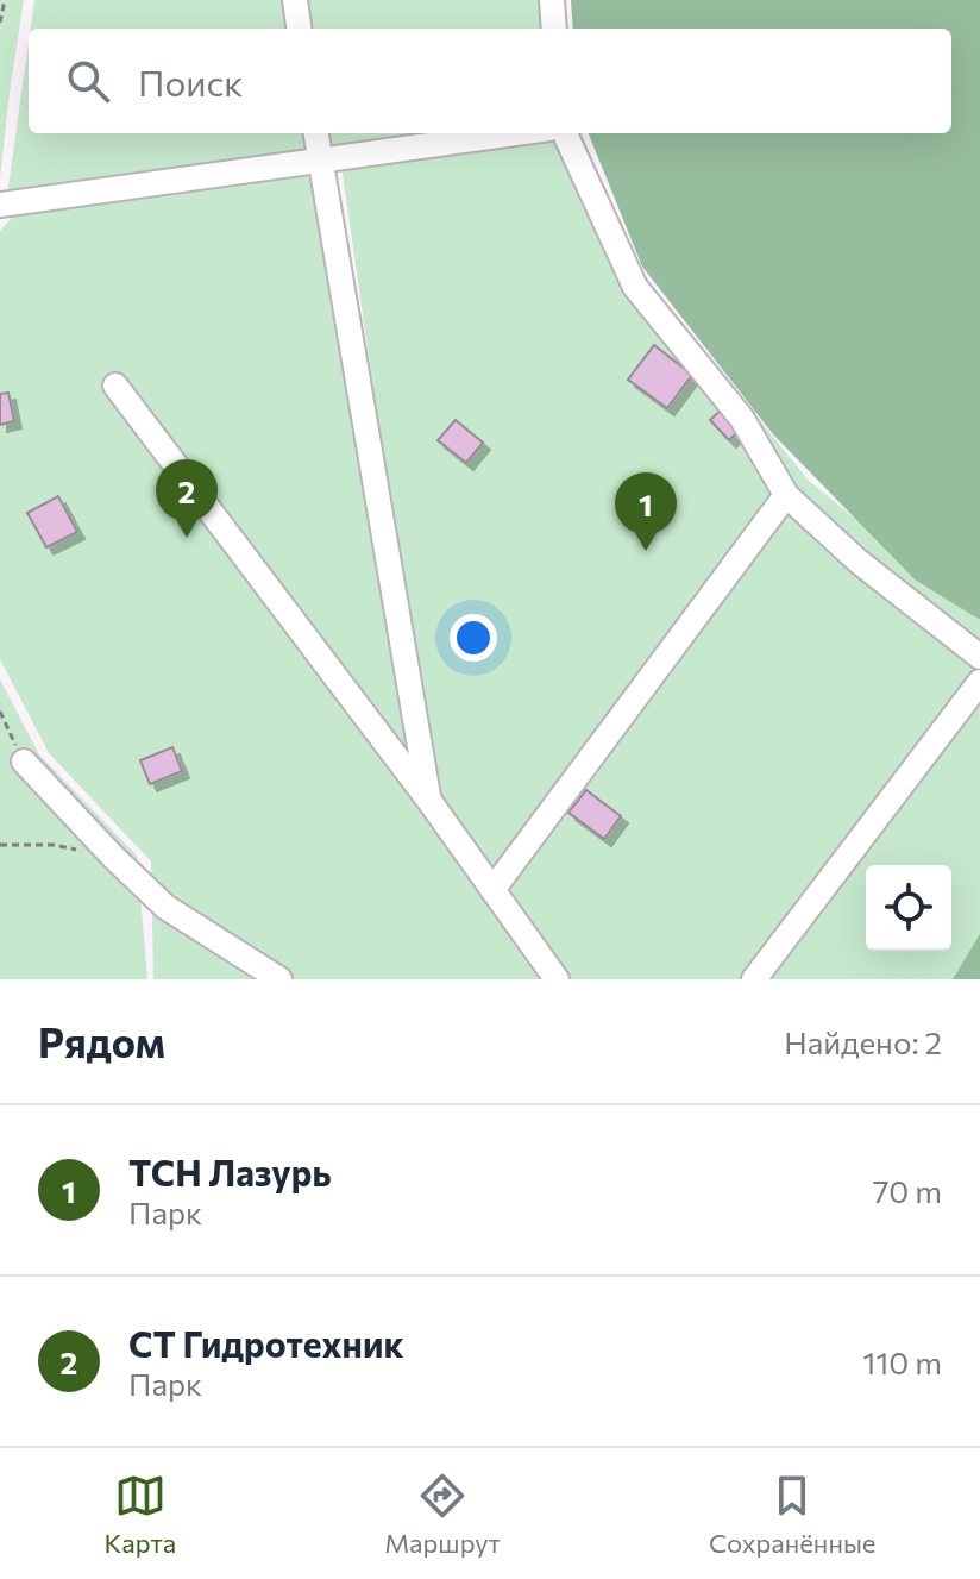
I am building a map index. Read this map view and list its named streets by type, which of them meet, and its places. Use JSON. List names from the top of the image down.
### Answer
{
  "page": {
    "search": "Поиск",
    "pins": ["2", "1"],
    "heading": ["Рядом", "Найдено: 2"],
    "list": [
      {
        "mark": "1",
        "name": "ТСН Лазурь",
        "note": "Парк",
        "value": "70 m"
      },
      {
        "mark": "2",
        "name": "СТ Гидротехник",
        "note": "Парк",
        "value": "110 m"
      }
    ],
    "nav": ["Карта", "Маршрут", "Сохранённые"]
  }
}
